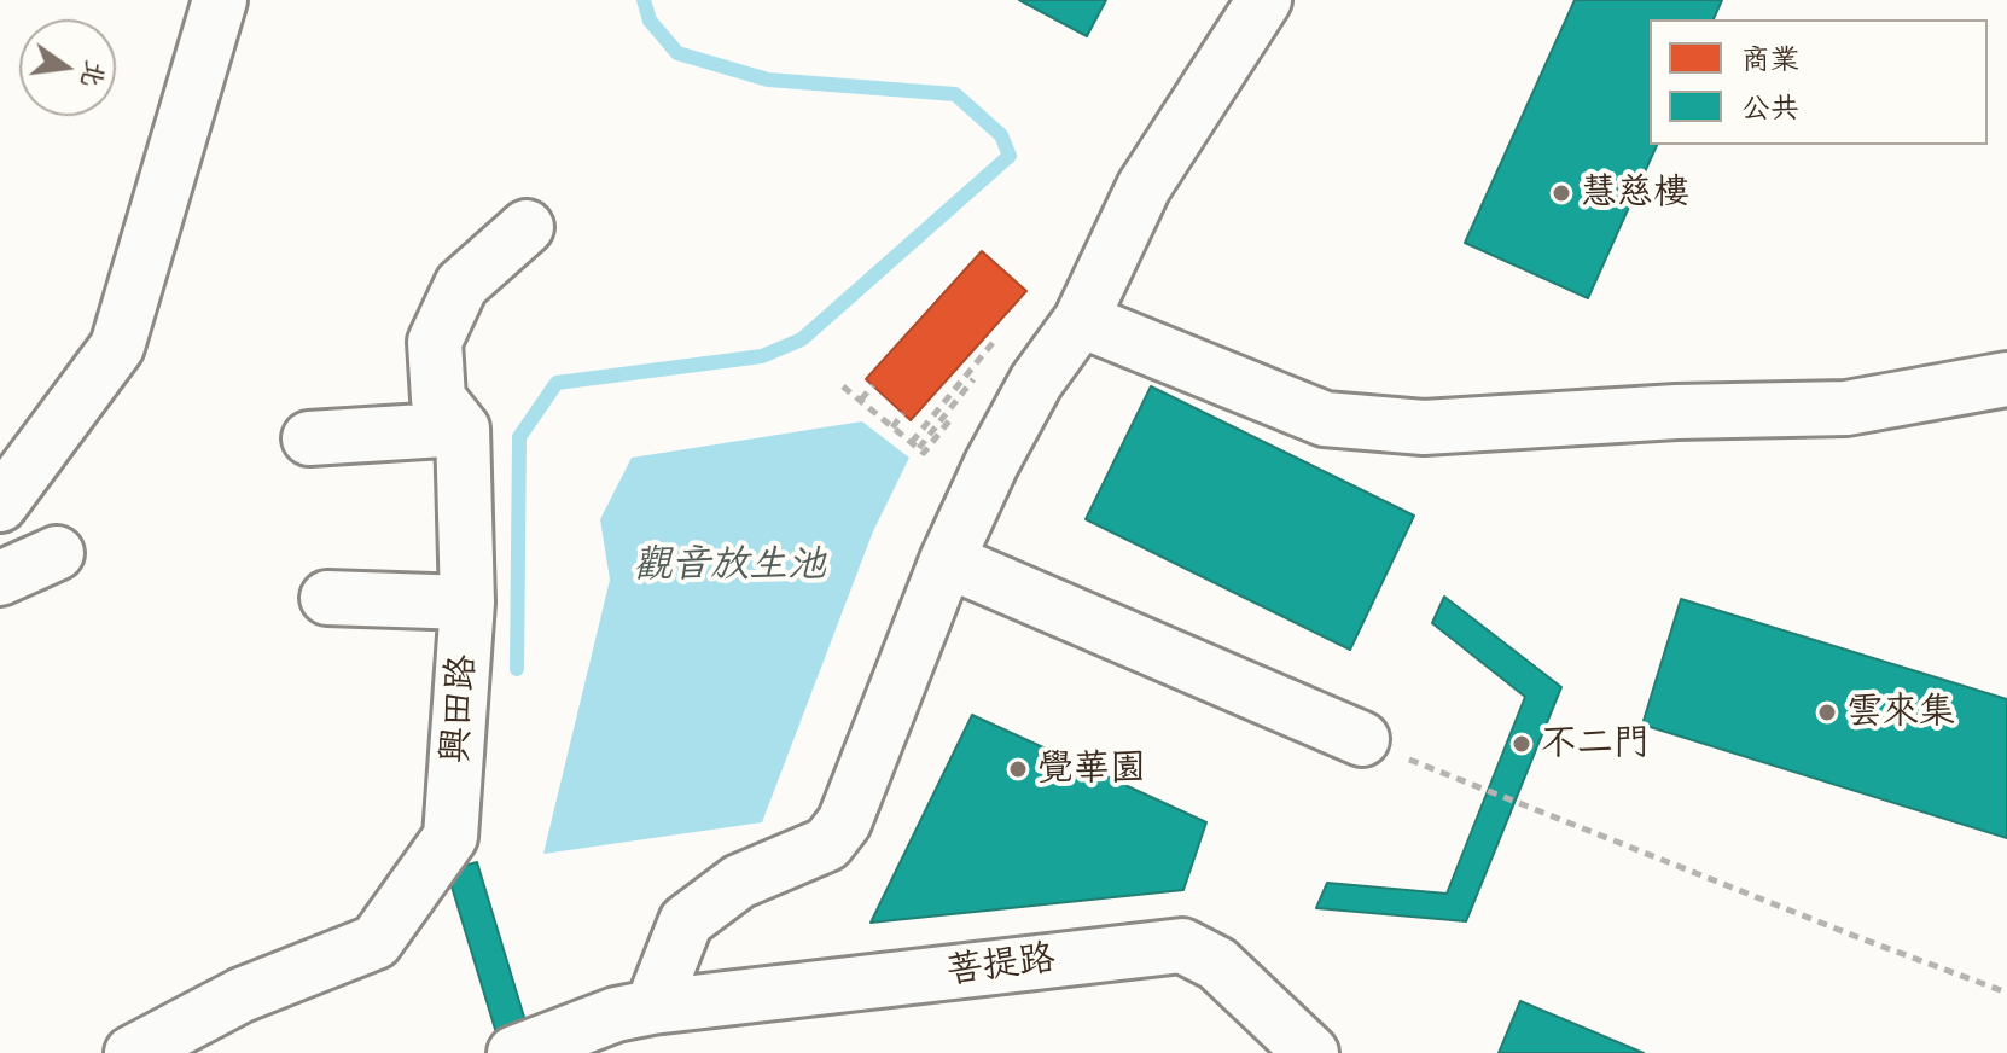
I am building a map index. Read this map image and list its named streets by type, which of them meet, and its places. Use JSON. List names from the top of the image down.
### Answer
{
  "streets": {
    "lane": ["興田路", "菩提路"]
  },
  "water": ["觀音放生池"],
  "places": [
    "慧慈樓",
    "雲來集",
    "不二門",
    "覺華園"
  ],
  "legend": ["商業", "公共"],
  "north": "right"
}
